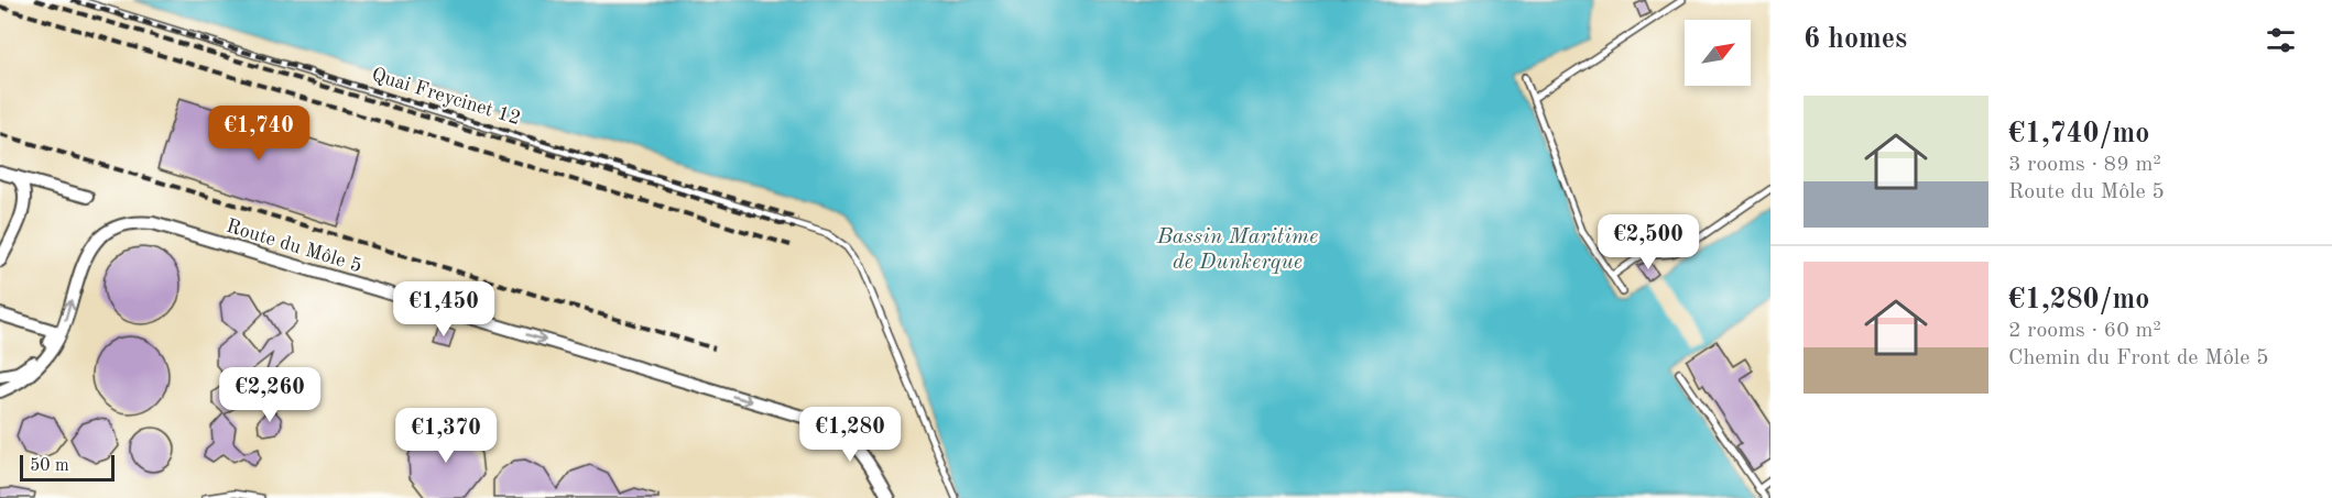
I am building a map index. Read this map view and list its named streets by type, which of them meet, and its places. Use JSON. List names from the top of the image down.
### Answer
{
  "streets": {
    "street": ["Route du Môle 5"],
    "lane": ["Quai Freycinet 12"]
  },
  "one_way": ["Route du Môle 5"],
  "water": ["Bassin Maritime de Dunkerque"],
  "scale_bar": "50 m",
  "north": "top right",
  "page": {
    "heading": "6 homes",
    "list": [
      {
        "name": "€1,740/mo",
        "note": "3 rooms · 89 m² · Route du Môle 5"
      },
      {
        "name": "€1,280/mo",
        "note": "2 rooms · 60 m² · Chemin du Front de Môle 5"
      }
    ],
    "price": [
      "€1,740",
      "€2,500",
      "€1,450",
      "€2,260",
      "€1,280",
      "€1,370"
    ],
    "scale": "50 m"
  }
}
